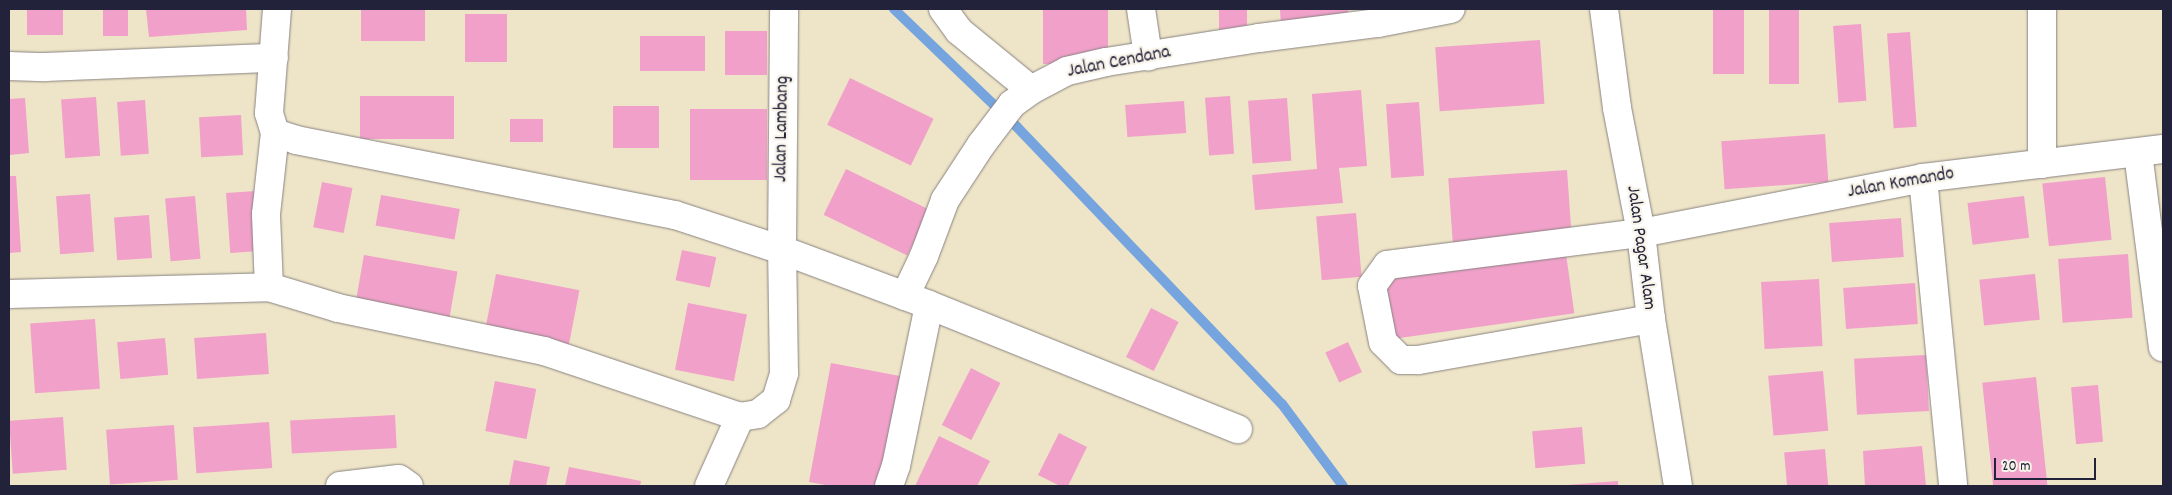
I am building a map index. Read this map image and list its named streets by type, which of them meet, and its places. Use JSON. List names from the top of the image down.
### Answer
{
  "streets": {
    "street": [
      "Jalan Cendana",
      "Jalan Lambang",
      "Jalan Komando",
      "Jalan Pagar Alam"
    ]
  },
  "crossings": [
    ["Jalan Komando", "Jalan Pagar Alam"]
  ],
  "scale_bar": "20 m"
}
